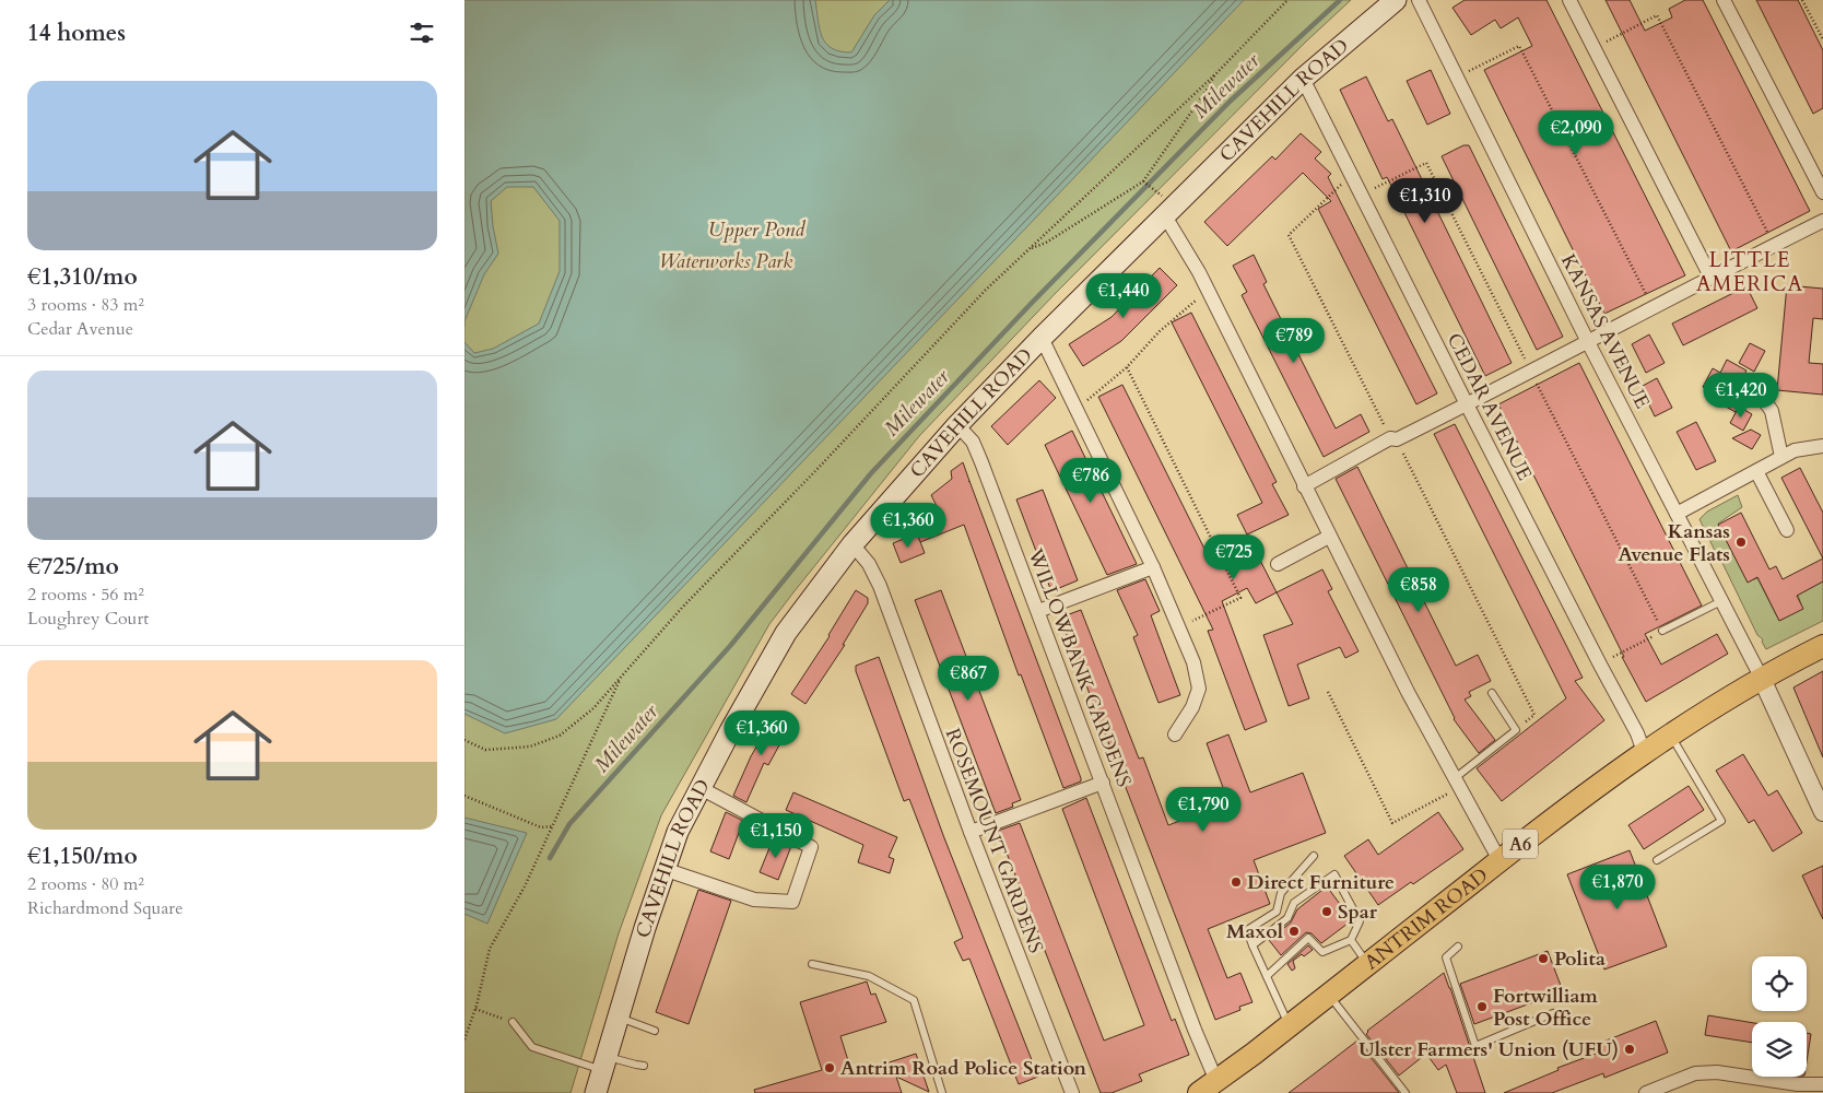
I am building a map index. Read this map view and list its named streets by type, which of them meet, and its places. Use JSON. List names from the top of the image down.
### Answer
{
  "streets": {
    "main road": ["CAVEHILL ROAD", "A6", "ANTRIM ROAD"],
    "street": [
      "KANSAS AVENUE",
      "CEDAR AVENUE",
      "WILLOWBANK GARDENS",
      "ROSEMOUNT GARDENS"
    ]
  },
  "crossings": [
    ["CAVEHILL ROAD", "CEDAR AVENUE"],
    ["CAVEHILL ROAD", "WILLOWBANK GARDENS"],
    ["CAVEHILL ROAD", "ROSEMOUNT GARDENS"],
    ["KANSAS AVENUE", "ANTRIM ROAD"],
    ["CEDAR AVENUE", "ANTRIM ROAD"],
    ["WILLOWBANK GARDENS", "ANTRIM ROAD"]
  ],
  "districts": ["LITTLE AMERICA"],
  "water": ["Milewater", "Upper Pond"],
  "parks": ["Waterworks Park"],
  "places": [
    "Kansas Avenue Flats",
    "Direct Furniture",
    "Spar",
    "Maxol",
    "Polita",
    "Fortwilliam Post Office",
    "Ulster Farmers' Union (UFU)",
    "Antrim Road Police Station"
  ],
  "page": {
    "heading": "14 homes",
    "list": [
      {
        "name": "€1,310/mo",
        "note": "3 rooms · 83 m² · Cedar Avenue"
      },
      {
        "name": "€725/mo",
        "note": "2 rooms · 56 m² · Loughrey Court"
      },
      {
        "name": "€1,150/mo",
        "note": "2 rooms · 80 m² · Richardmond Square"
      }
    ],
    "price": [
      "€2,090",
      "€1,310",
      "€1,440",
      "€789",
      "€1,420",
      "€786",
      "€1,360",
      "€725",
      "€858",
      "€867",
      "€1,360",
      "€1,790",
      "€1,150",
      "€1,870"
    ]
  }
}
